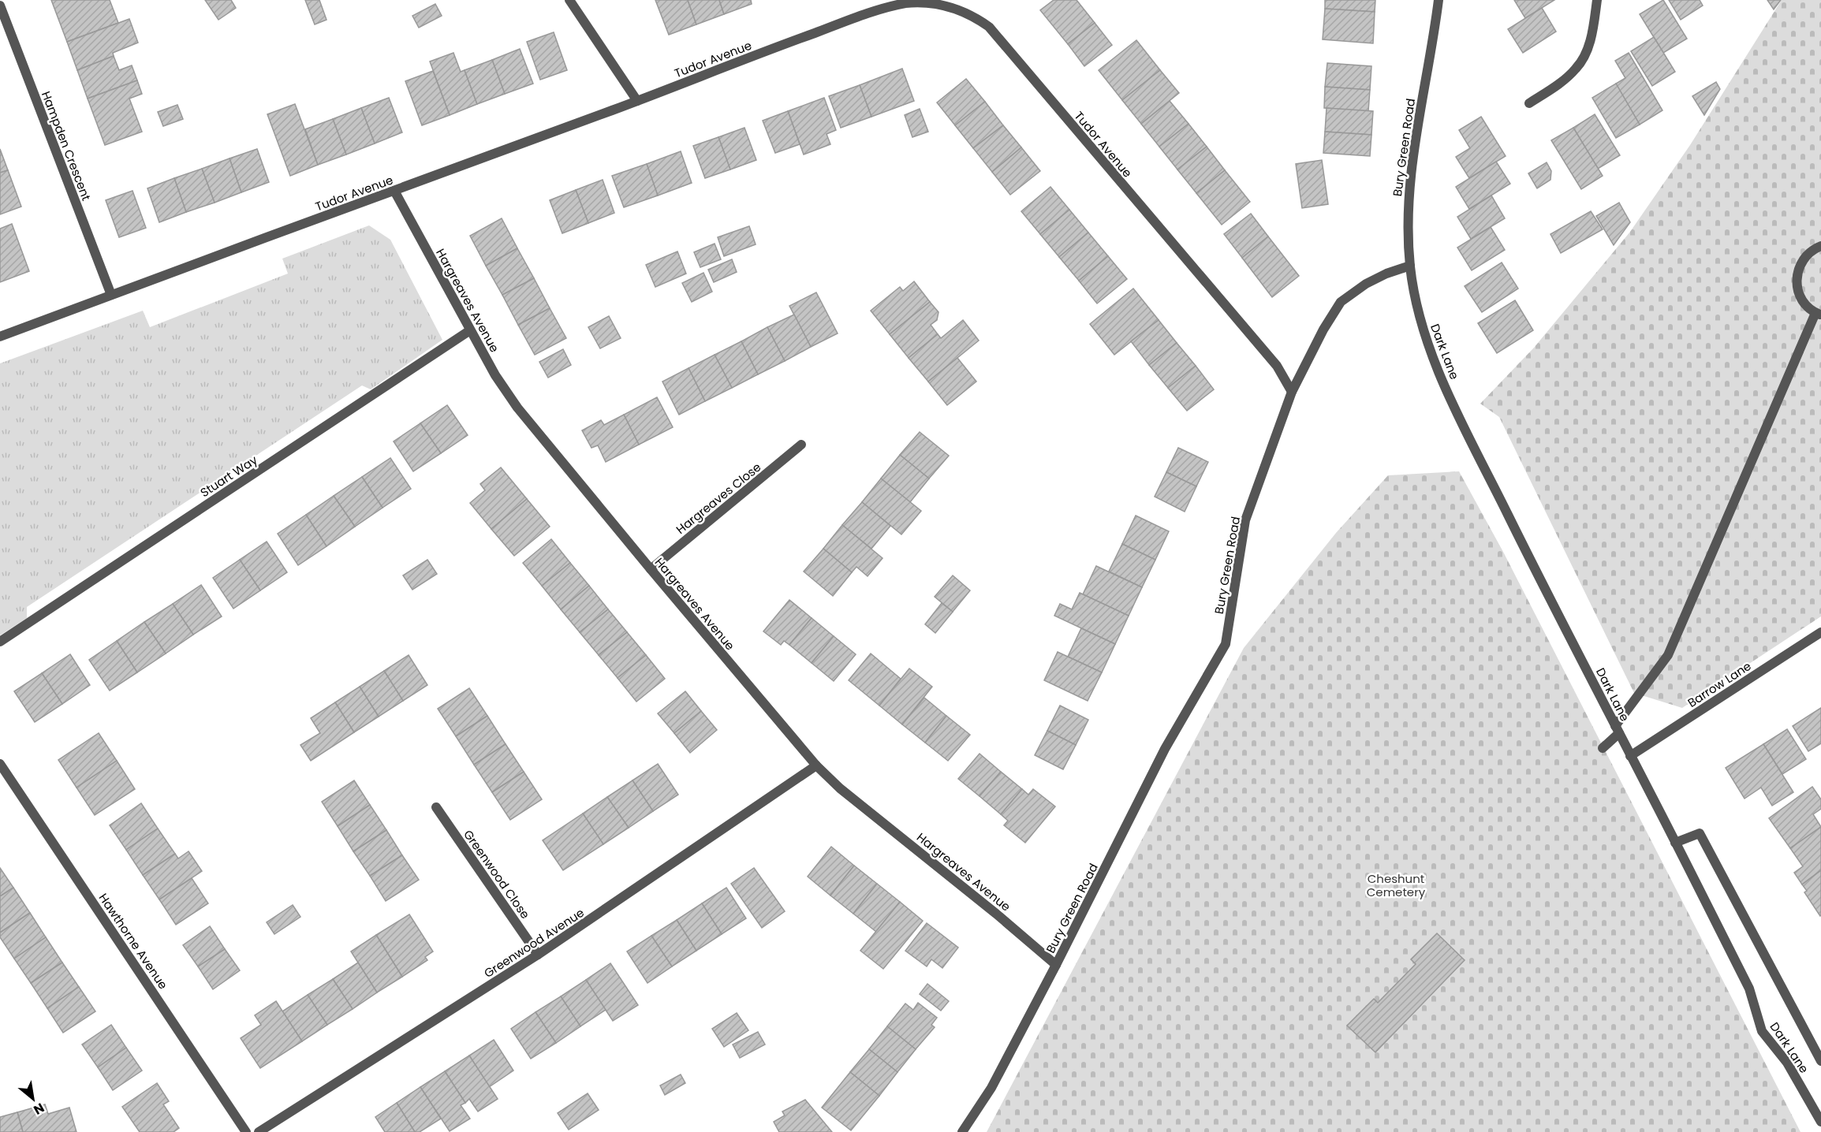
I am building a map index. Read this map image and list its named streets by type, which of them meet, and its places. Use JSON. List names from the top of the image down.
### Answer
{
  "streets": {
    "street": [
      "Tudor Avenue",
      "Hampden Crescent",
      "Bury Green Road",
      "Hargreaves Avenue",
      "Dark Lane",
      "Stuart Way",
      "Hargreaves Close",
      "Barrow Lane",
      "Greenwood Close",
      "Hawthorne Avenue",
      "Greenwood Avenue"
    ]
  },
  "crossings": [
    ["Tudor Avenue", "Hampden Crescent"],
    ["Tudor Avenue", "Bury Green Road"],
    ["Tudor Avenue", "Hargreaves Avenue"],
    ["Bury Green Road", "Hargreaves Avenue"],
    ["Bury Green Road", "Dark Lane"],
    ["Hargreaves Avenue", "Stuart Way"],
    ["Hargreaves Avenue", "Hargreaves Close"],
    ["Hargreaves Avenue", "Greenwood Avenue"],
    ["Dark Lane", "Barrow Lane"],
    ["Greenwood Close", "Greenwood Avenue"]
  ],
  "parks": ["Cheshunt Cemetery"],
  "north": "bottom right"
}
